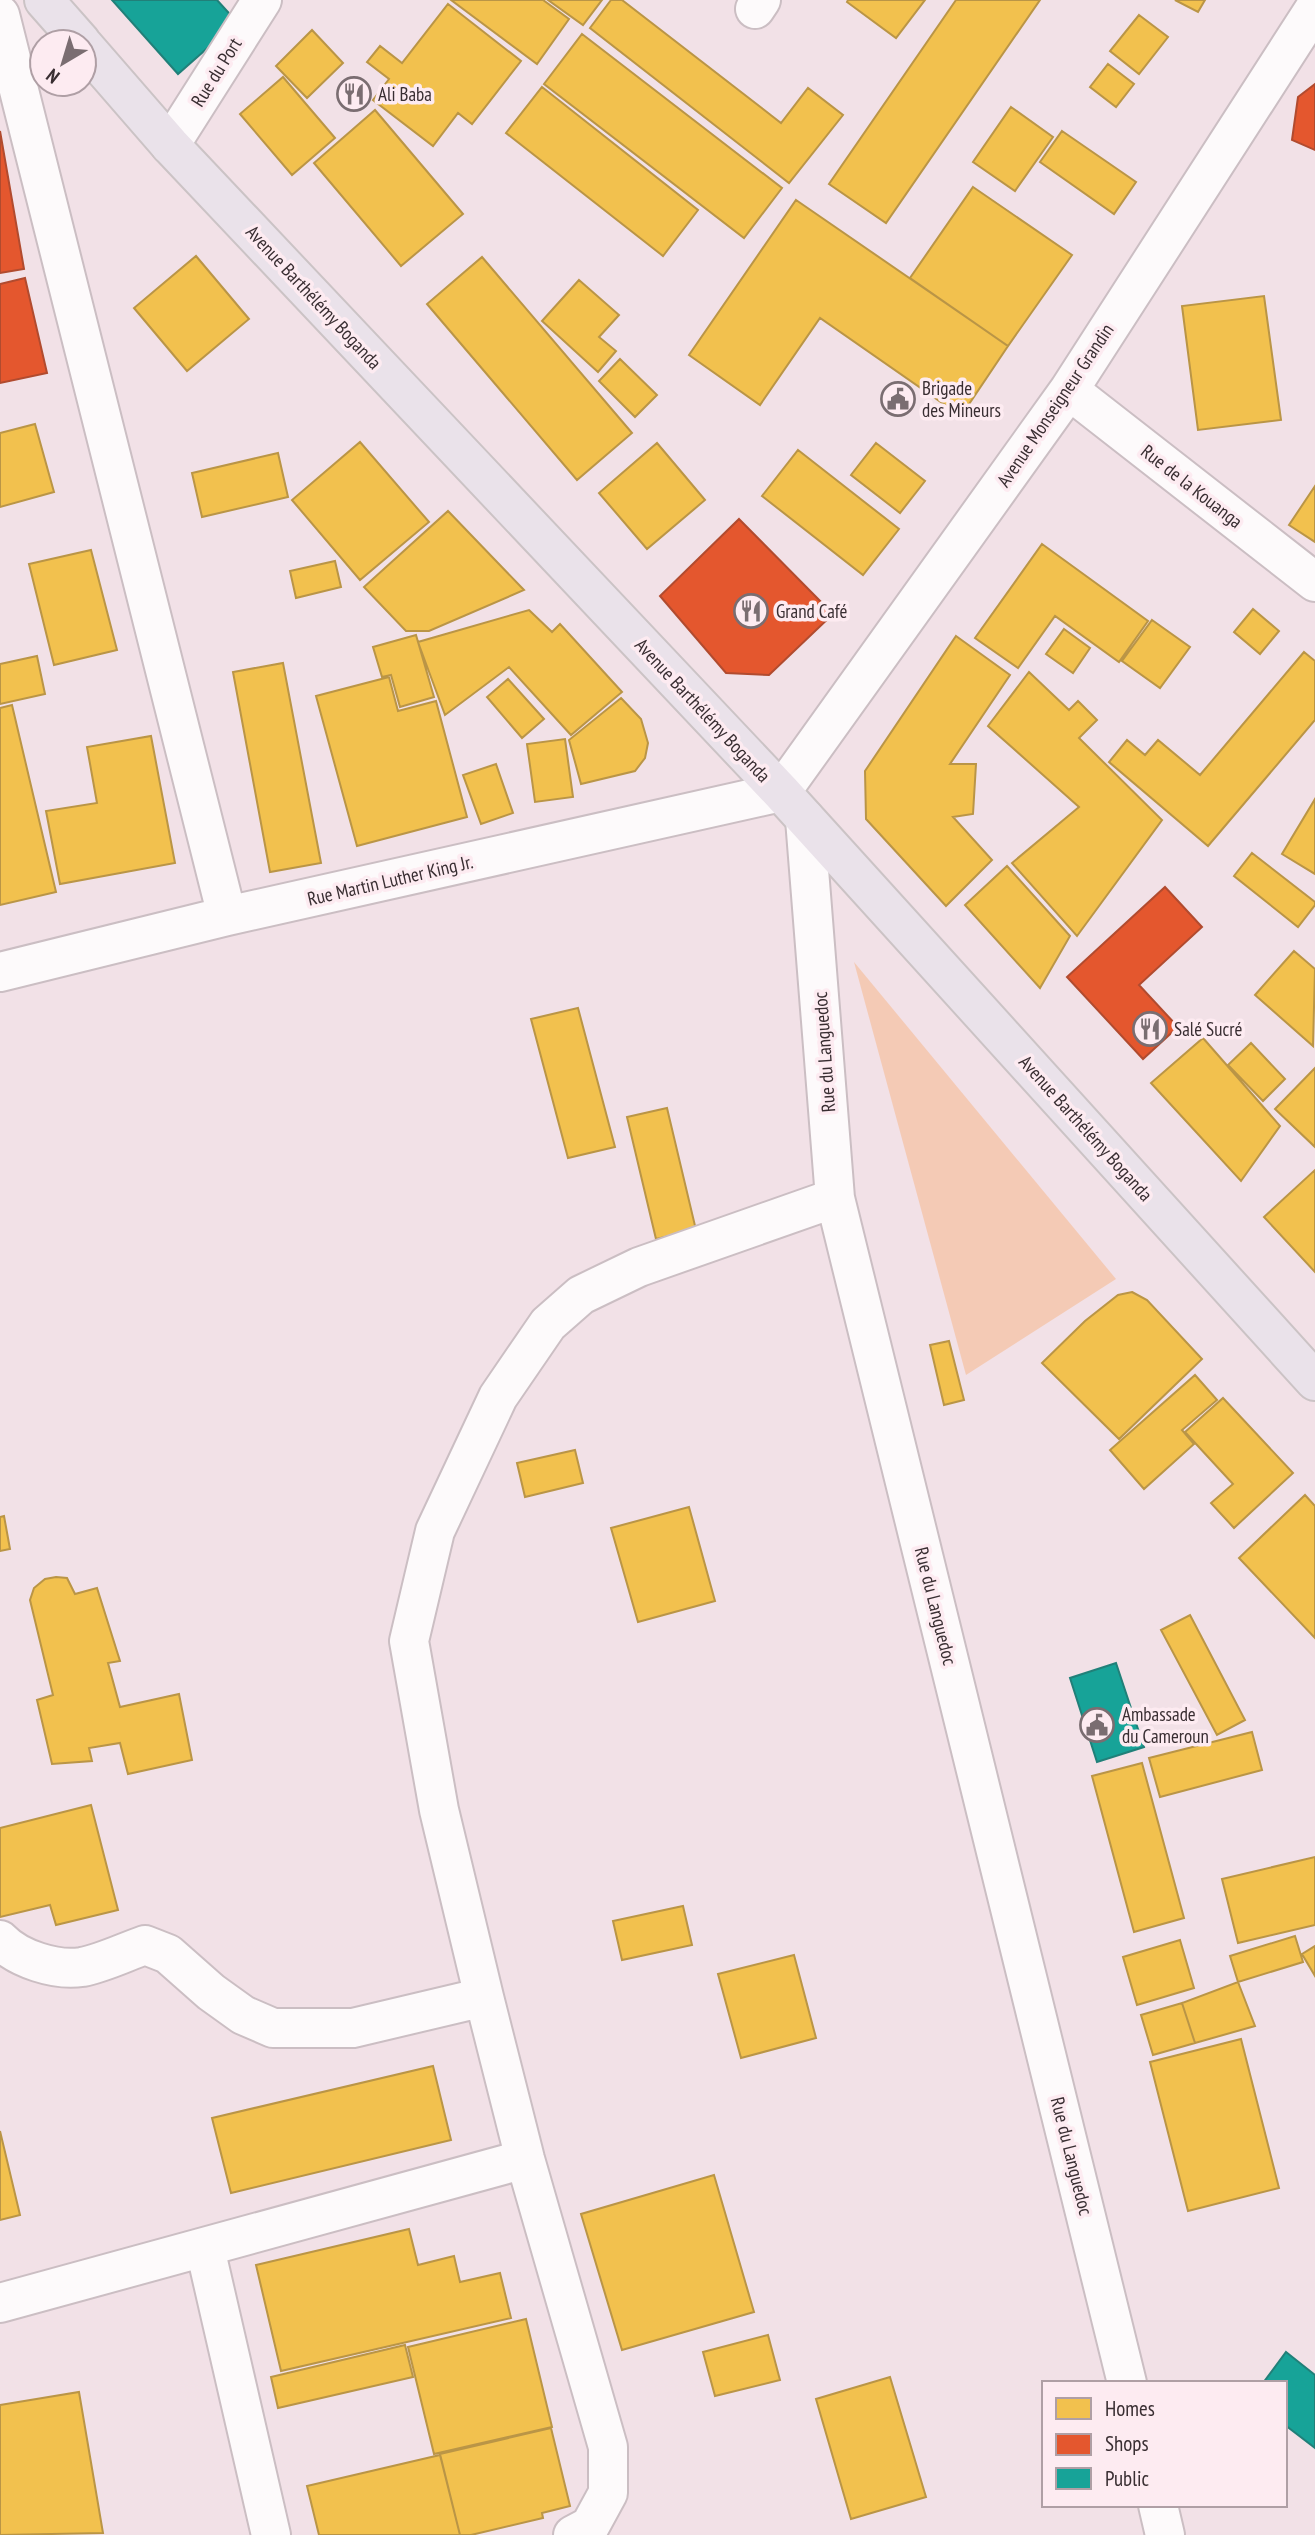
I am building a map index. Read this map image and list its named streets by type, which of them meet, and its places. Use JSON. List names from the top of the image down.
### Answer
{
  "streets": {
    "main road": ["Avenue Barthélémy Boganda"],
    "street": [
      "Rue du Port",
      "Avenue Monseigneur Grandin",
      "Rue de la Kouanga",
      "Rue Martin Luther King Jr.",
      "Rue du Languedoc"
    ]
  },
  "crossings": [
    ["Rue du Port", "Avenue Barthélémy Boganda"],
    ["Avenue Barthélémy Boganda", "Avenue Monseigneur Grandin"],
    ["Avenue Barthélémy Boganda", "Rue Martin Luther King Jr."],
    ["Avenue Barthélémy Boganda", "Rue du Languedoc"],
    ["Avenue Monseigneur Grandin", "Rue de la Kouanga"],
    ["Avenue Monseigneur Grandin", "Rue Martin Luther King Jr."],
    ["Avenue Monseigneur Grandin", "Rue du Languedoc"],
    ["Rue Martin Luther King Jr.", "Rue du Languedoc"]
  ],
  "places": {
    "restaurant": ["Ali Baba", "Grand Café", "Salé Sucré"],
    "public building": ["Brigade des Mineurs", "Ambassade du Cameroun"]
  },
  "legend": ["Homes", "Shops", "Public"],
  "north": "bottom left"
}
